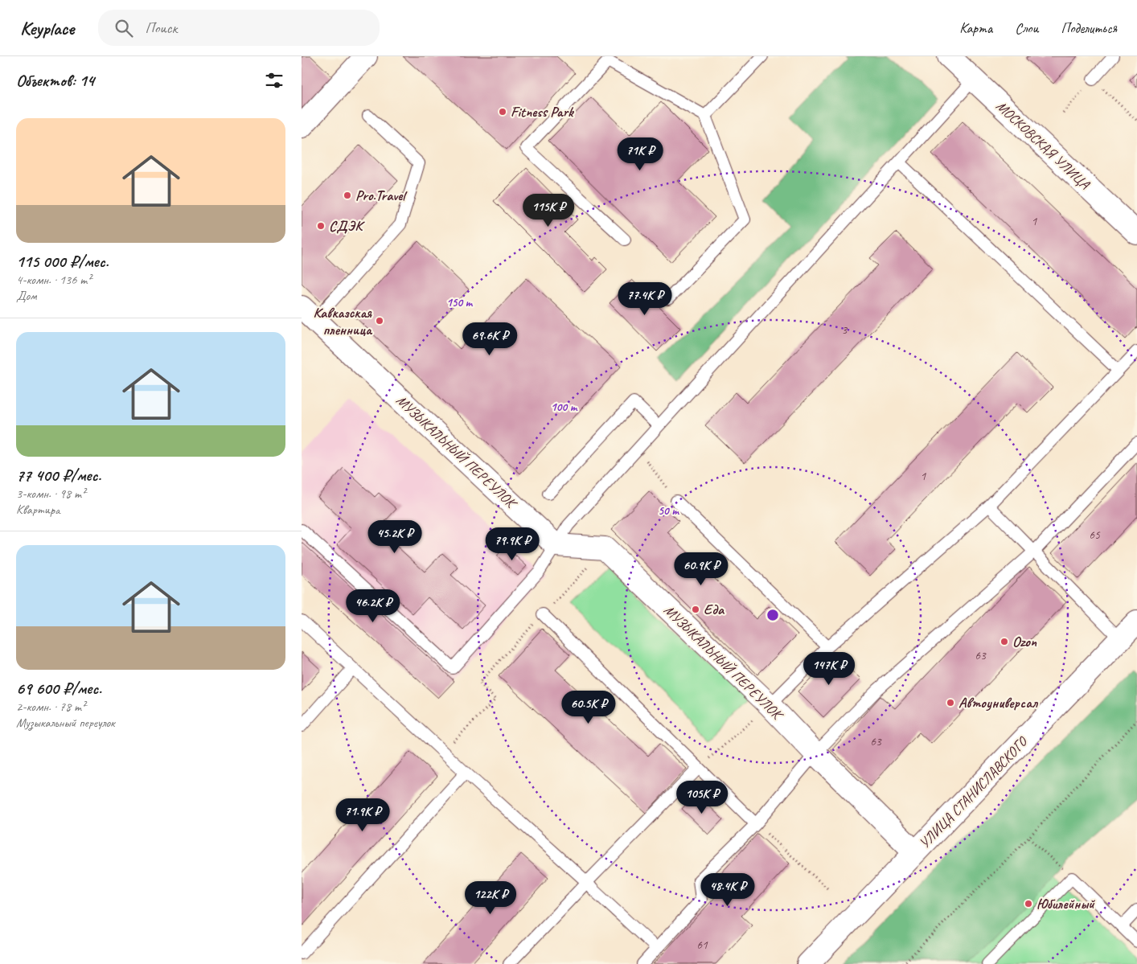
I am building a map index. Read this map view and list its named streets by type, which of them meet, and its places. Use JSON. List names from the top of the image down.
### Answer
{
  "streets": {
    "street": ["МОСКОВСКАЯ УЛИЦА", "МУЗЫКАЛЬНЫЙ ПЕРЕУЛОК", "УЛИЦА СТАНИСЛАВСКОГО"]
  },
  "crossings": [
    ["МУЗЫКАЛЬНЫЙ ПЕРЕУЛОК", "УЛИЦА СТАНИСЛАВСКОГО"]
  ],
  "places": [
    "Fitness Park",
    "Pro.Travel",
    "СДЭК",
    "Кавказская пленница",
    "Еда",
    "Ozon",
    "Автоуниверсал",
    "Юбилейный"
  ],
  "house_numbers": [
    "1",
    "3",
    "1",
    "65",
    "63",
    "63",
    "61"
  ],
  "page": {
    "header": "Keyplace",
    "search": "Поиск",
    "nav": ["Карта", "Слои", "Поделиться"],
    "heading": "Объектов: 14",
    "list": [
      {
        "name": "115 000 ₽/мес.",
        "note": "4-комн. · 136 m² · Дом"
      },
      {
        "name": "77 400 ₽/мес.",
        "note": "3-комн. · 98 m² · Квартира"
      },
      {
        "name": "69 600 ₽/мес.",
        "note": "2-комн. · 78 m² · Музыкальный переулок"
      }
    ],
    "price": [
      "71K ₽",
      "115K ₽",
      "77.4K ₽",
      "69.6K ₽",
      "45.2K ₽",
      "79.9K ₽",
      "60.9K ₽",
      "46.2K ₽",
      "147K ₽",
      "60.5K ₽",
      "105K ₽",
      "71.9K ₽",
      "48.4K ₽",
      "122K ₽"
    ]
  },
  "rings": ["150 m", "100 m", "50 m"]
}
